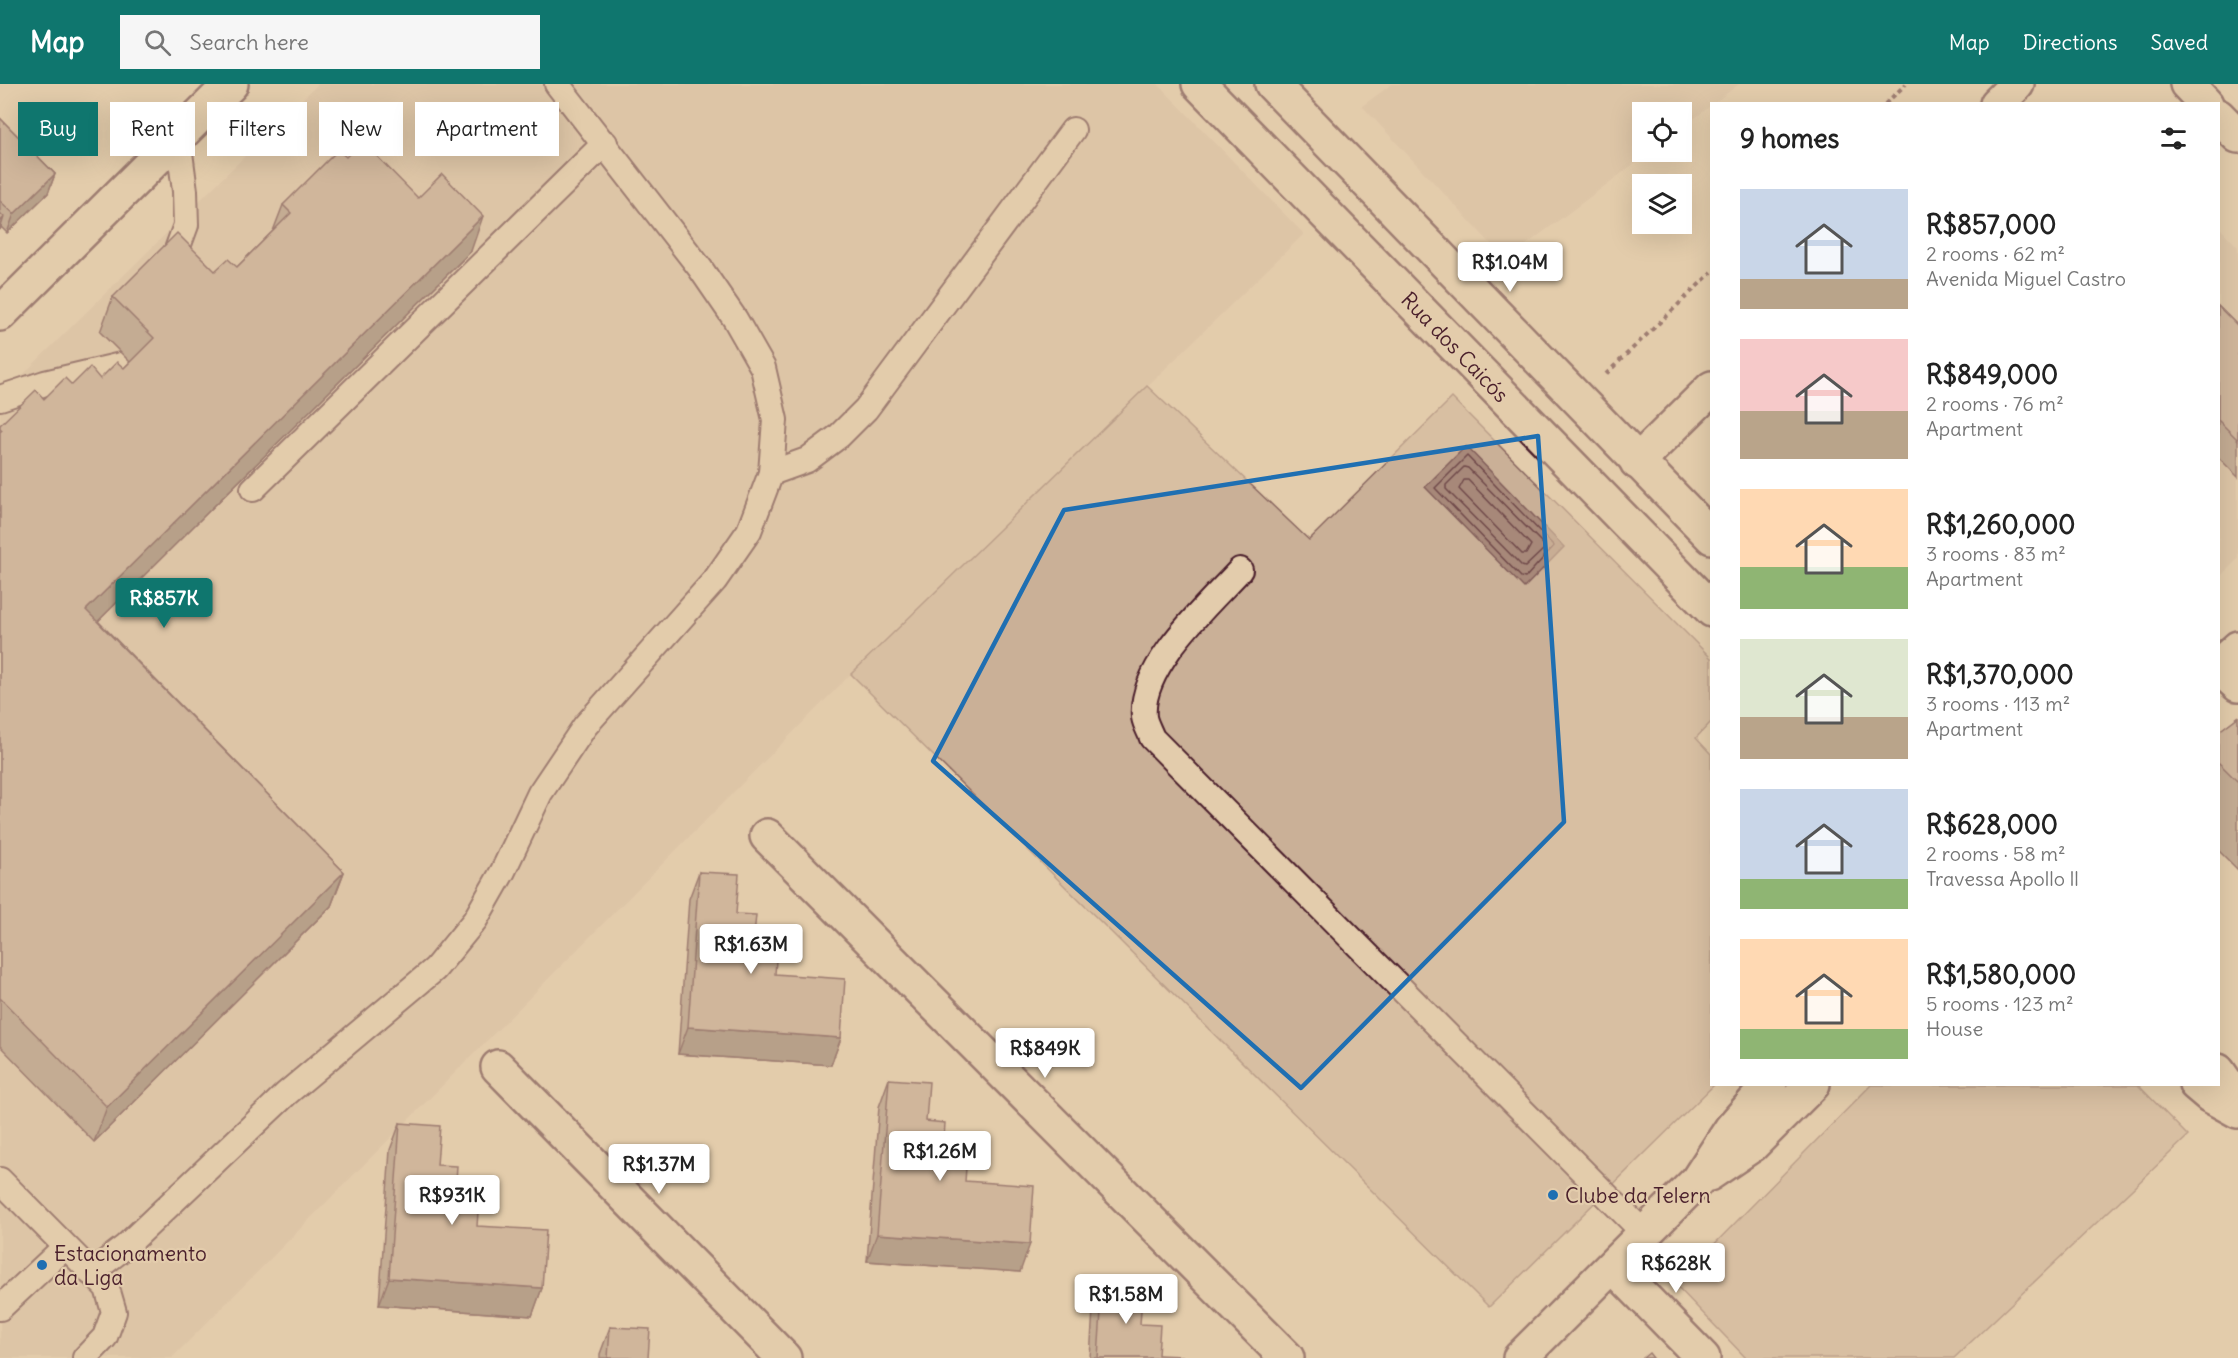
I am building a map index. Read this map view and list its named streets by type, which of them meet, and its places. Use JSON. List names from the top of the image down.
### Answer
{
  "streets": {
    "street": ["Rua dos Caicós"]
  },
  "places": ["Clube da Telern", "Estacionamento da Liga"],
  "page": {
    "header": "Map",
    "search": "Search here",
    "nav": ["Map", "Directions", "Saved"],
    "chip": [
      "Buy",
      "Rent",
      "Filters",
      "New",
      "Apartment"
    ],
    "heading": "9 homes",
    "list": [
      {
        "name": "R$857,000",
        "note": "2 rooms · 62 m² · Avenida Miguel Castro"
      },
      {
        "name": "R$849,000",
        "note": "2 rooms · 76 m² · Apartment"
      },
      {
        "name": "R$1,260,000",
        "note": "3 rooms · 83 m² · Apartment"
      },
      {
        "name": "R$1,370,000",
        "note": "3 rooms · 113 m² · Apartment"
      },
      {
        "name": "R$628,000",
        "note": "2 rooms · 58 m² · Travessa Apollo ll"
      },
      {
        "name": "R$1,580,000",
        "note": "5 rooms · 123 m² · House"
      }
    ],
    "price": [
      "R$1.04M",
      "R$857K",
      "R$1.63M",
      "R$849K",
      "R$1.26M",
      "R$1.37M",
      "R$931K",
      "R$628K",
      "R$1.58M"
    ]
  }
}
